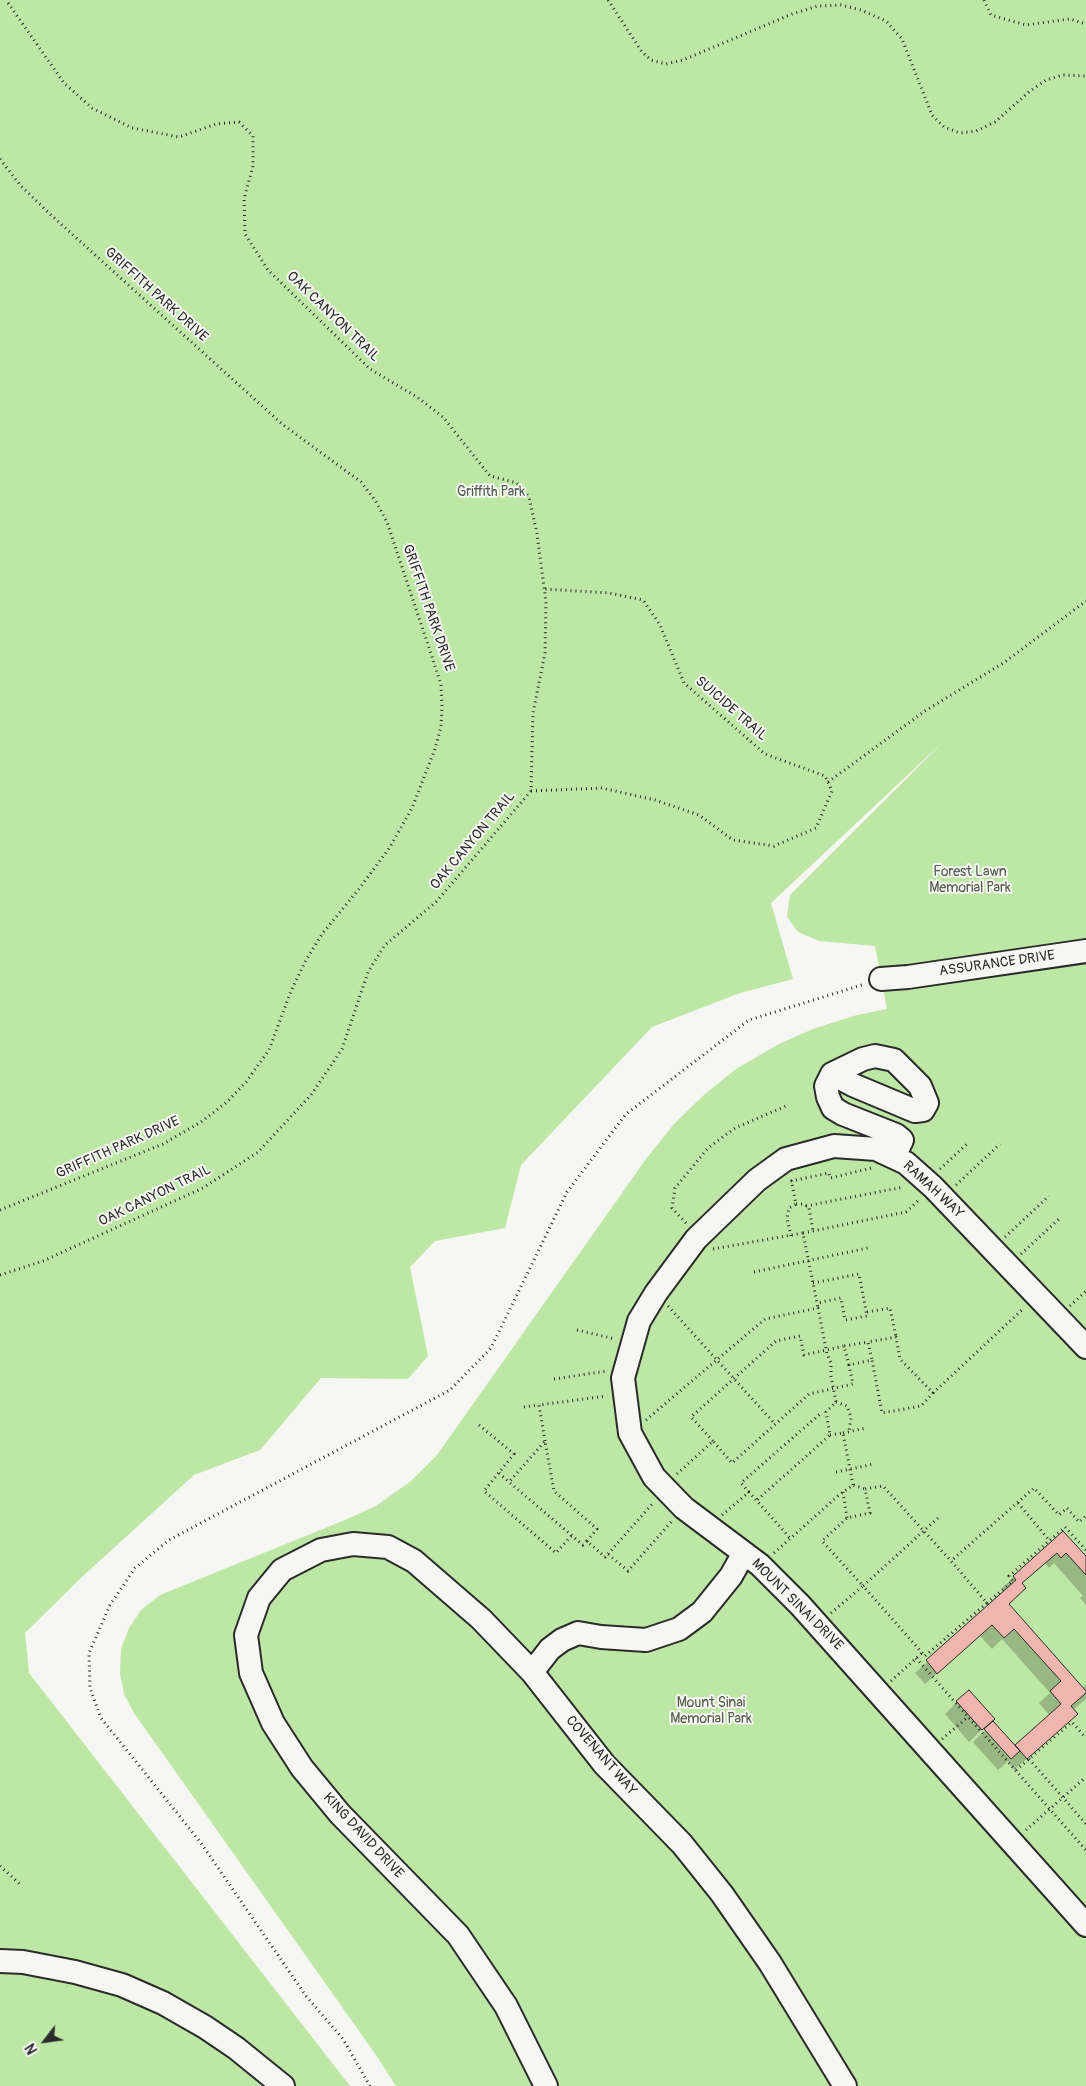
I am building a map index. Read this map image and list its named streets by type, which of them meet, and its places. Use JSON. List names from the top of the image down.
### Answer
{
  "streets": {
    "street": [
      "ASSURANCE DRIVE",
      "RAMAH WAY",
      "MOUNT SINAI DRIVE",
      "COVENANT WAY",
      "KING DAVID DRIVE"
    ],
    "path": ["GRIFFITH PARK DRIVE", "OAK CANYON TRAIL", "SUICIDE TRAIL"]
  },
  "crossings": [
    ["OAK CANYON TRAIL", "SUICIDE TRAIL"],
    ["RAMAH WAY", "MOUNT SINAI DRIVE"],
    ["COVENANT WAY", "KING DAVID DRIVE"]
  ],
  "parks": ["Griffith Park", "Forest Lawn Memorial Park", "Mount Sinai Memorial Park"],
  "north": "bottom left"
}
